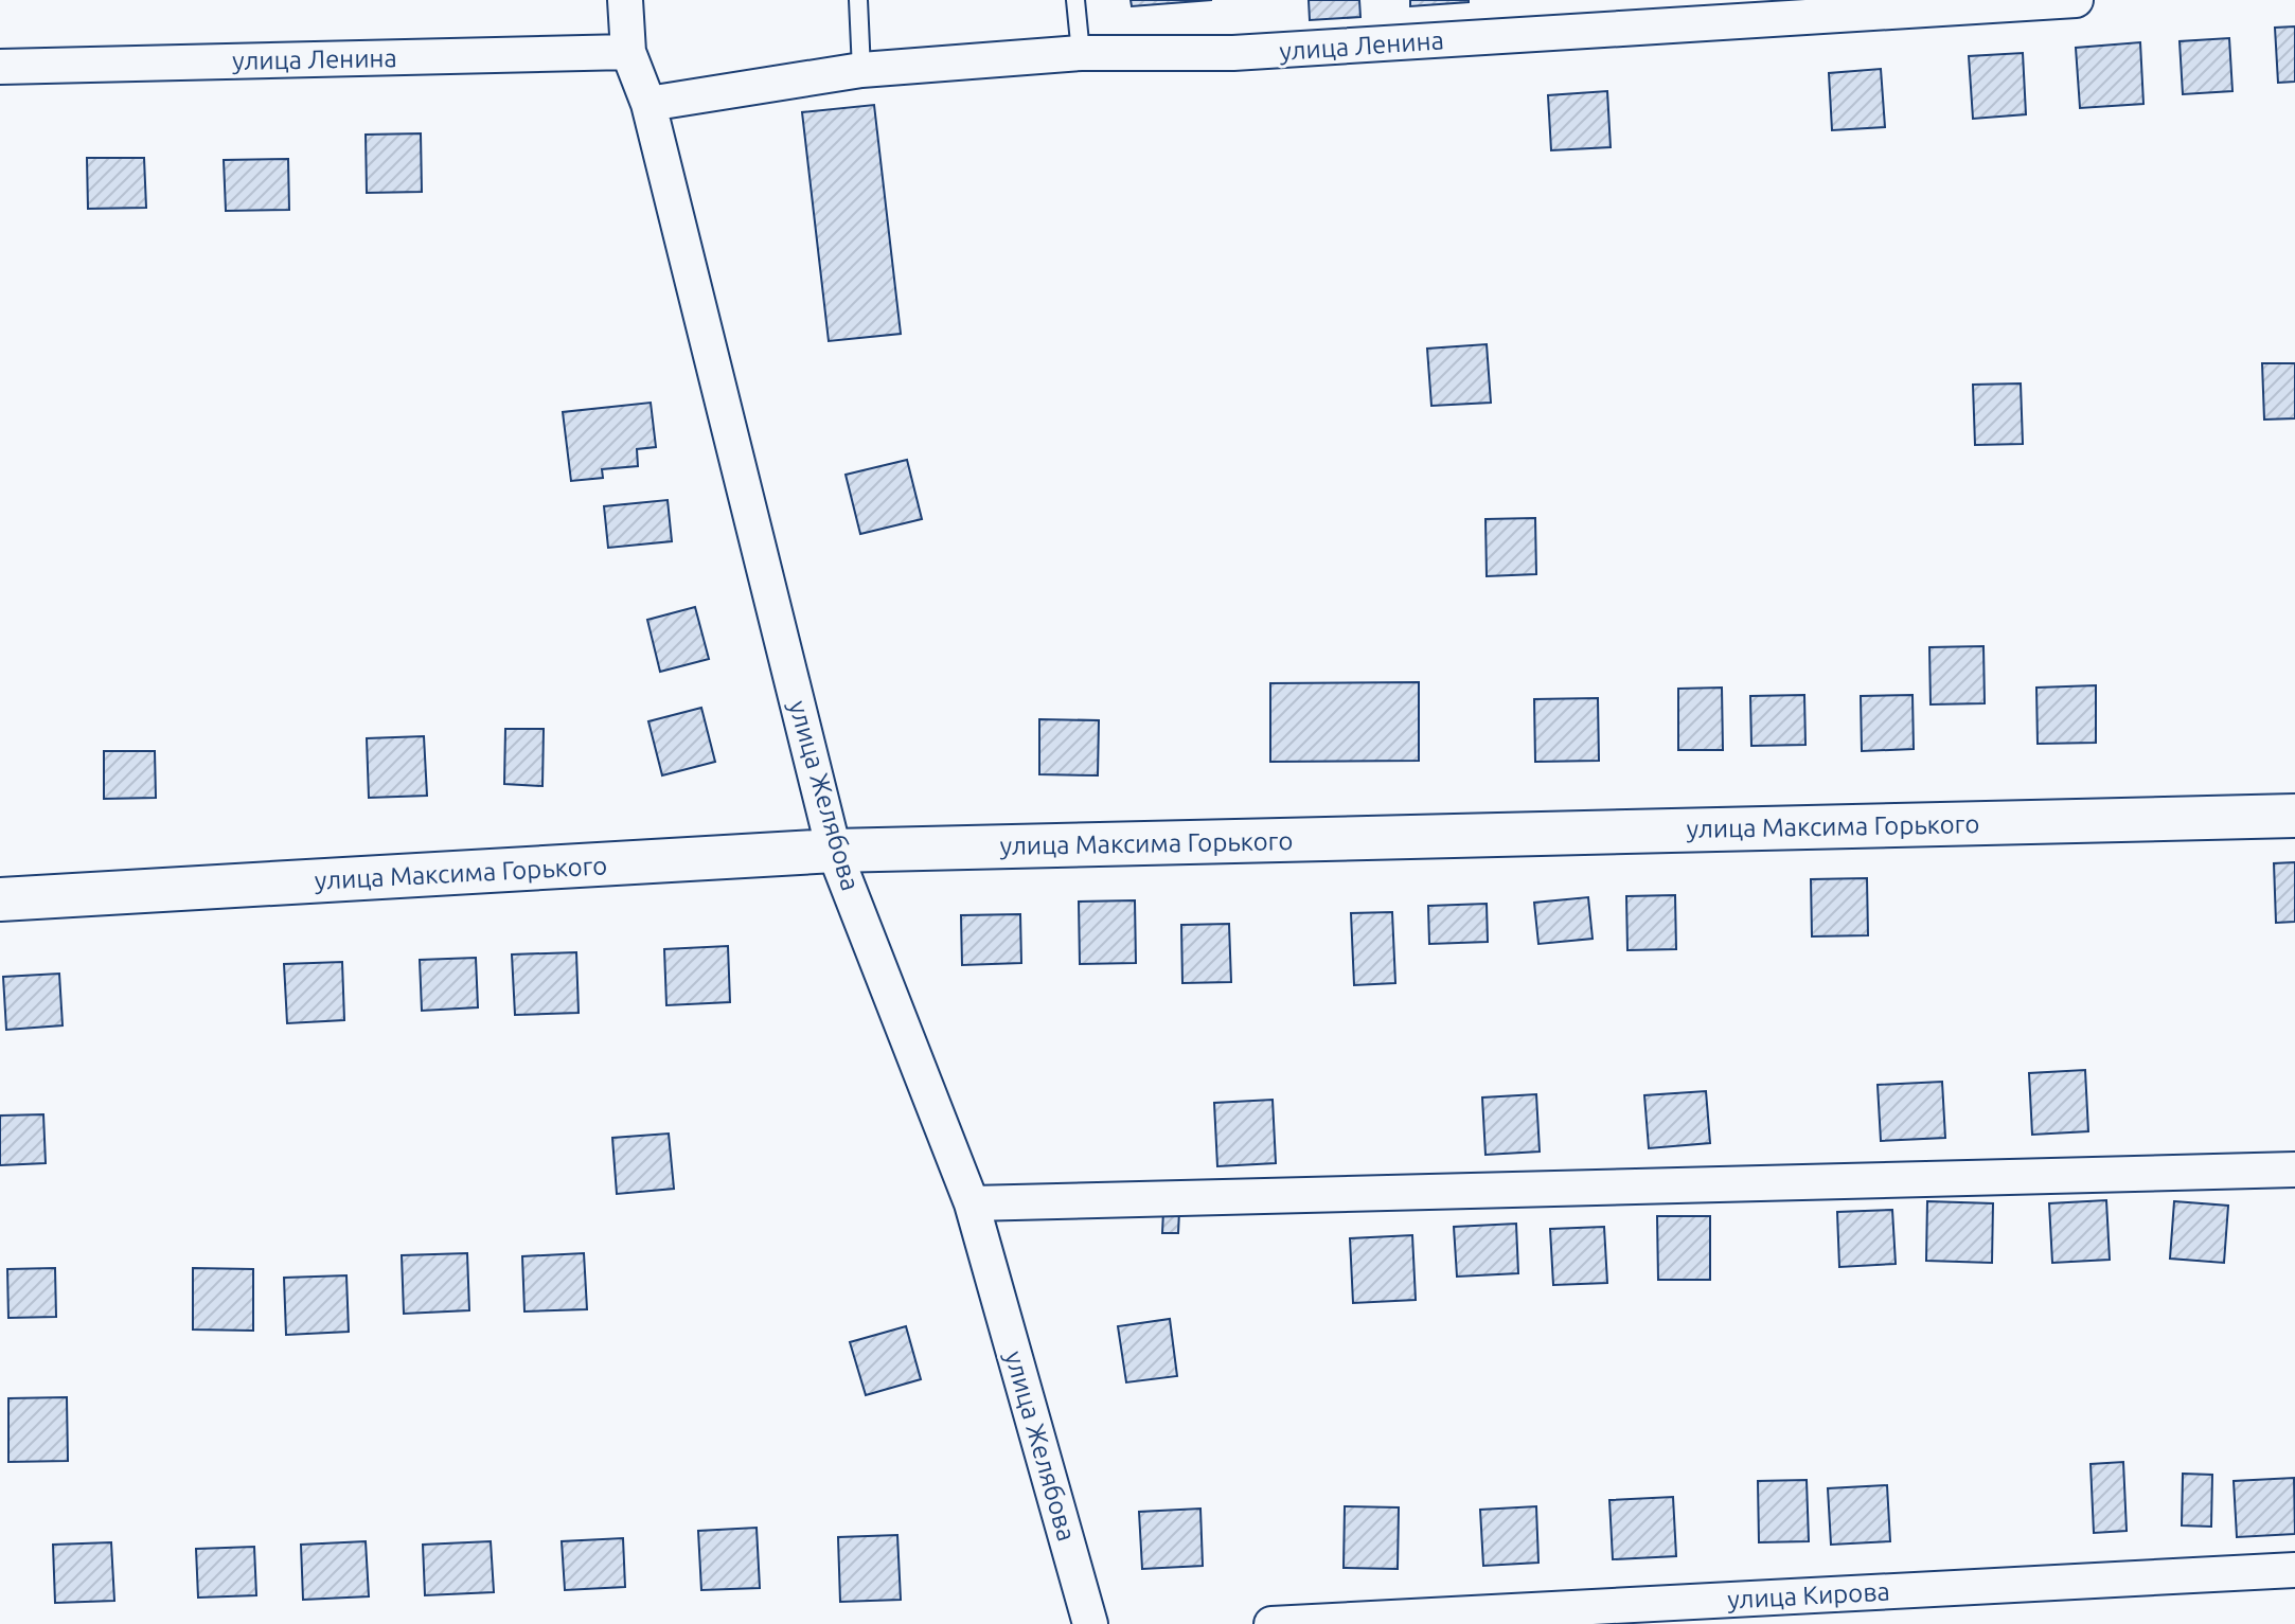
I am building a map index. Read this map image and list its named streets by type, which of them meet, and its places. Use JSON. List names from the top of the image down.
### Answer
{
  "streets": {
    "street": [
      "улица Ленина",
      "улица Желябова",
      "улица Максима Горького",
      "улица Кирова"
    ]
  },
  "crossings": [
    ["улица Ленина", "улица Желябова"],
    ["улица Желябова", "улица Максима Горького"]
  ]
}
